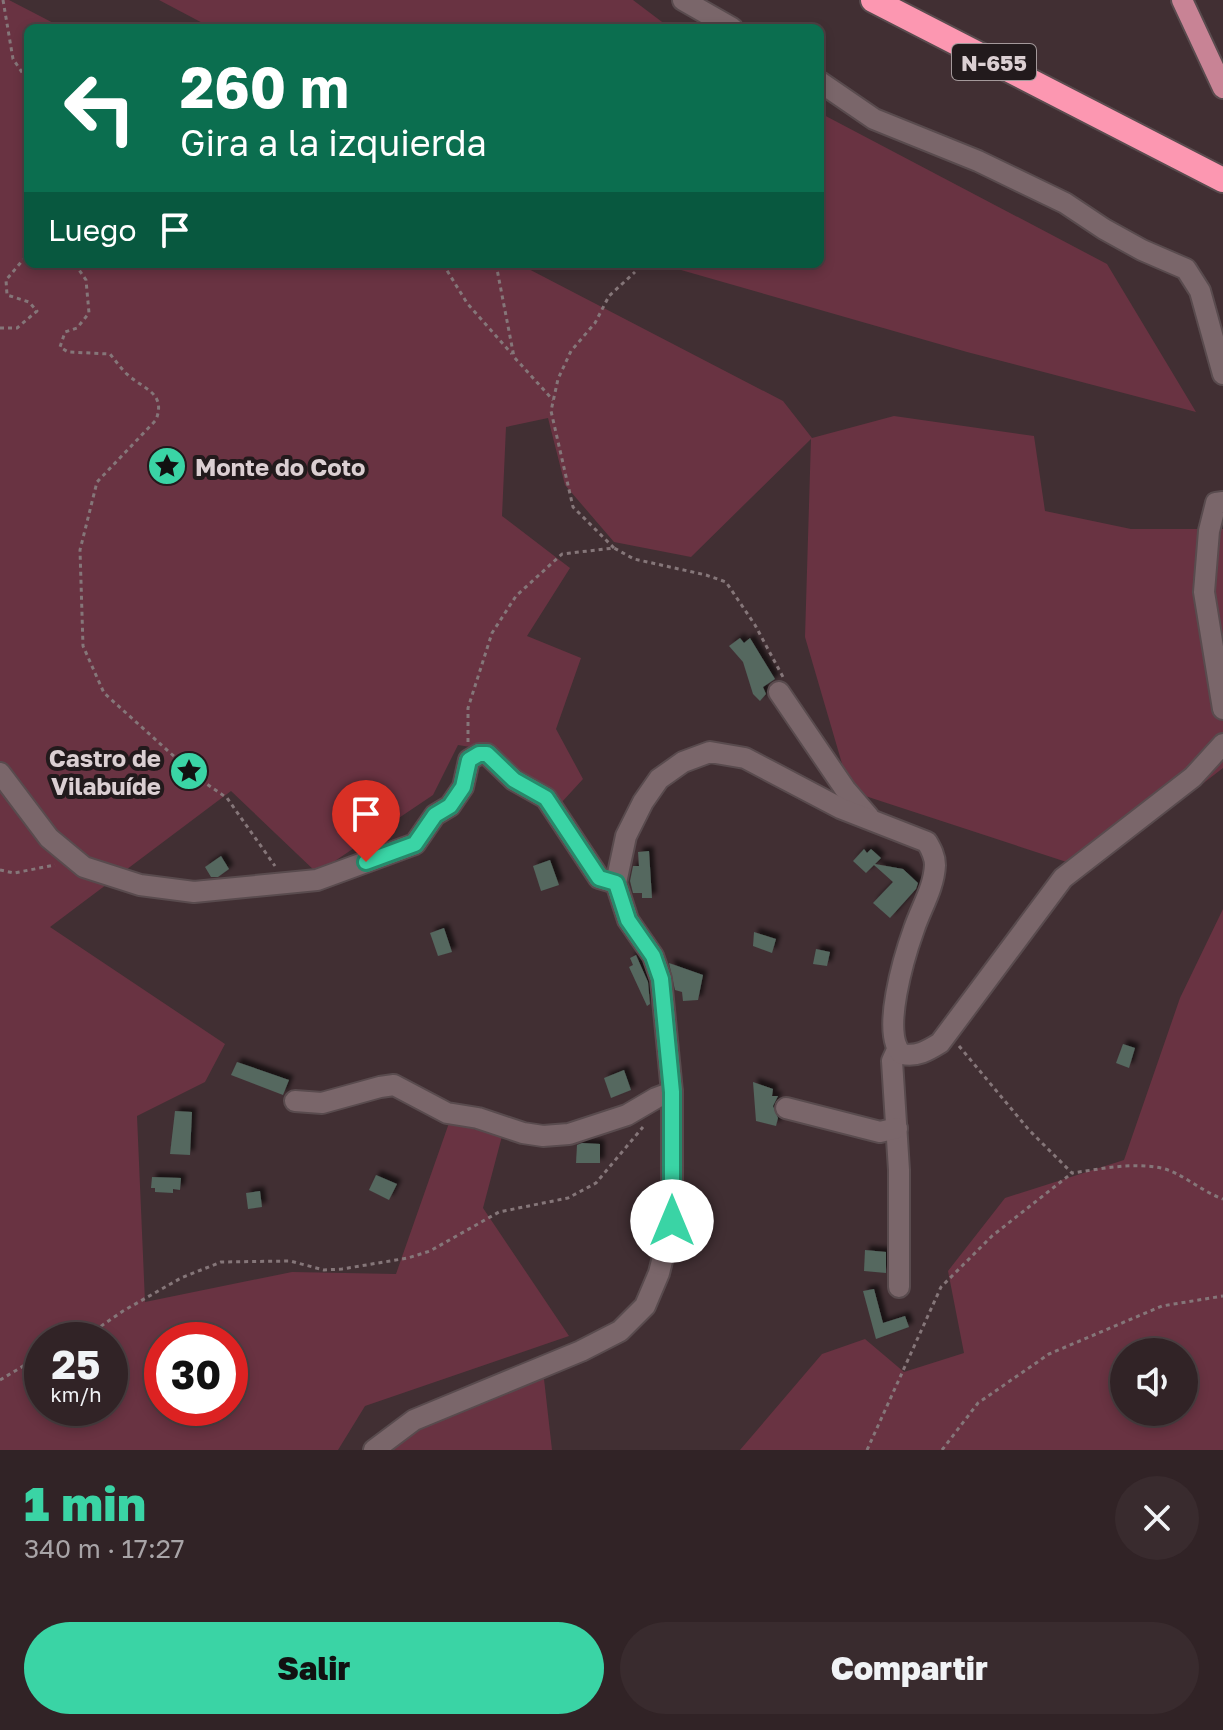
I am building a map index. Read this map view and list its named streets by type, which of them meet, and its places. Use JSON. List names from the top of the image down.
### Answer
{
  "streets": {
    "highway": ["N-655"]
  },
  "places": {
    "place": ["Monte do Coto", "Castro de Vilabuíde"]
  },
  "page": {
    "turn": ["260 m", "Gira a la izquierda"],
    "then": "Luego",
    "speed": "25 km/h",
    "limit": "30",
    "heading": ["1 min", "340 m · 17:27"],
    "buttons": ["Salir", "Compartir"]
  }
}
